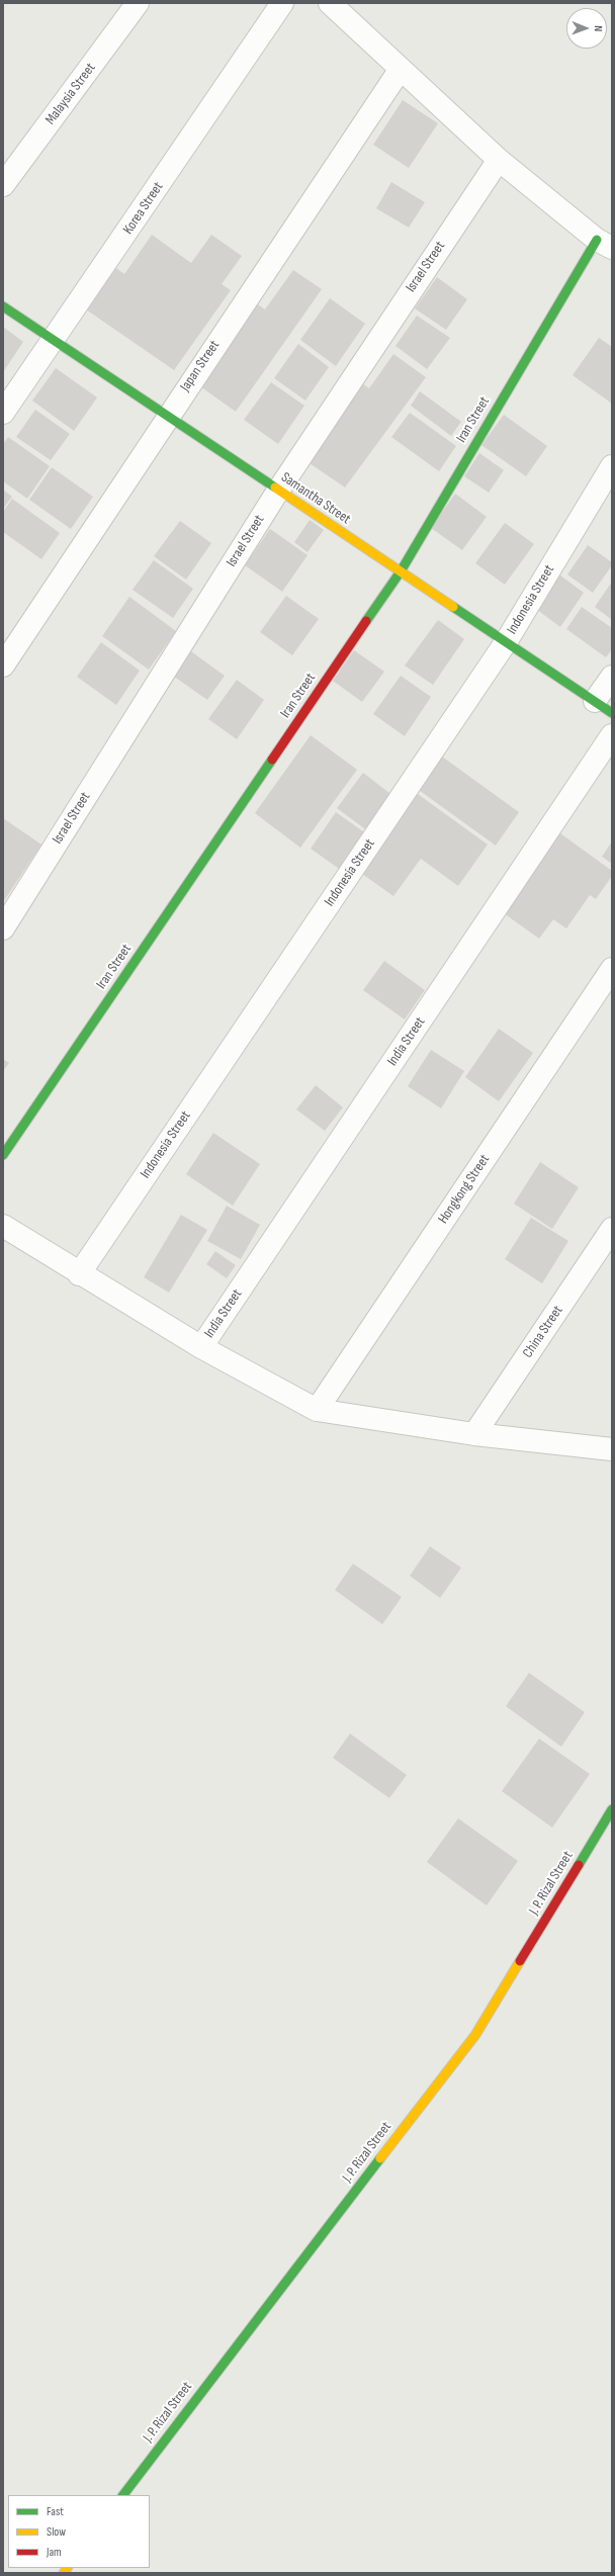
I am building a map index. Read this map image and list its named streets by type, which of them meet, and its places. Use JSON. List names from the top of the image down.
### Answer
{
  "streets": {
    "street": [
      "Malaysia Street",
      "Korea Street",
      "Israel Street",
      "Japan Street",
      "Iran Street",
      "Samantha Street",
      "Indonesia Street",
      "India Street",
      "Hongkong Street",
      "China Street",
      "J. P. Rizal Street"
    ]
  },
  "crossings": [
    ["Korea Street", "Samantha Street"],
    ["Israel Street", "Samantha Street"],
    ["Japan Street", "Samantha Street"],
    ["Iran Street", "Samantha Street"],
    ["Samantha Street", "Indonesia Street"]
  ],
  "legend": ["Fast", "Slow", "Jam"],
  "north": "right"
}
